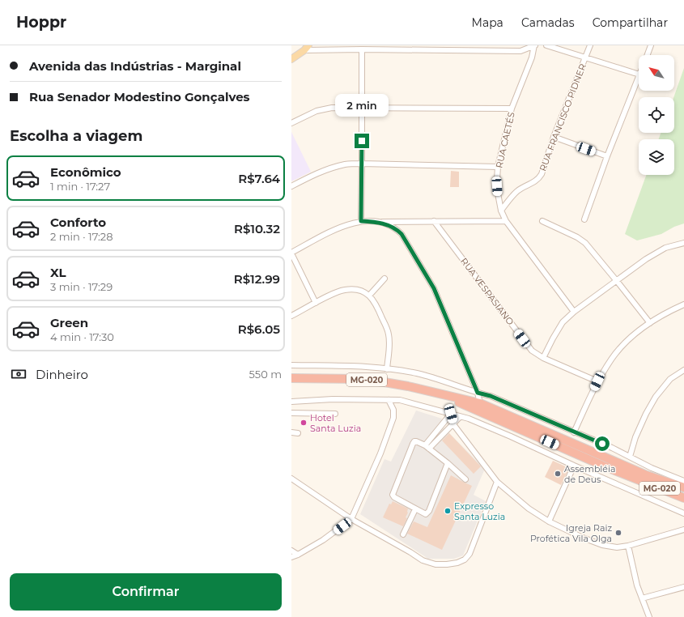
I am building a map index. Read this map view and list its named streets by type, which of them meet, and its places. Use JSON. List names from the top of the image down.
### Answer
{
  "streets": {
    "highway": ["MG-020"],
    "street": ["RUA FRANCISCO PIDNER", "RUA CAETÉS", "RUA VESPASIANO"]
  },
  "crossings": [
    ["RUA FRANCISCO PIDNER", "RUA CAETÉS"]
  ],
  "places": [
    "Hotel Santa Luzia",
    "Assembléia de Deus",
    "Expresso Santa Luzia",
    "Igreja Raiz Profética Vila Olga"
  ],
  "north": "top left",
  "page": {
    "header": "Hoppr",
    "nav": ["Mapa", "Camadas", "Compartilhar"],
    "banner": ["Avenida das Indústrias - Marginal", "Rua Senador Modestino Gonçalves"],
    "bubble": "2 min",
    "heading": "Escolha a viagem",
    "list": [
      {
        "name": "Econômico",
        "note": "1 min · 17:27",
        "value": "R$7.64"
      },
      {
        "name": "Conforto",
        "note": "2 min · 17:28",
        "value": "R$10.32"
      },
      {
        "name": "XL",
        "note": "3 min · 17:29",
        "value": "R$12.99"
      },
      {
        "name": "Green",
        "note": "4 min · 17:30",
        "value": "R$6.05"
      }
    ],
    "pay": ["Dinheiro", "550 m"],
    "buttons": "Confirmar"
  }
}
